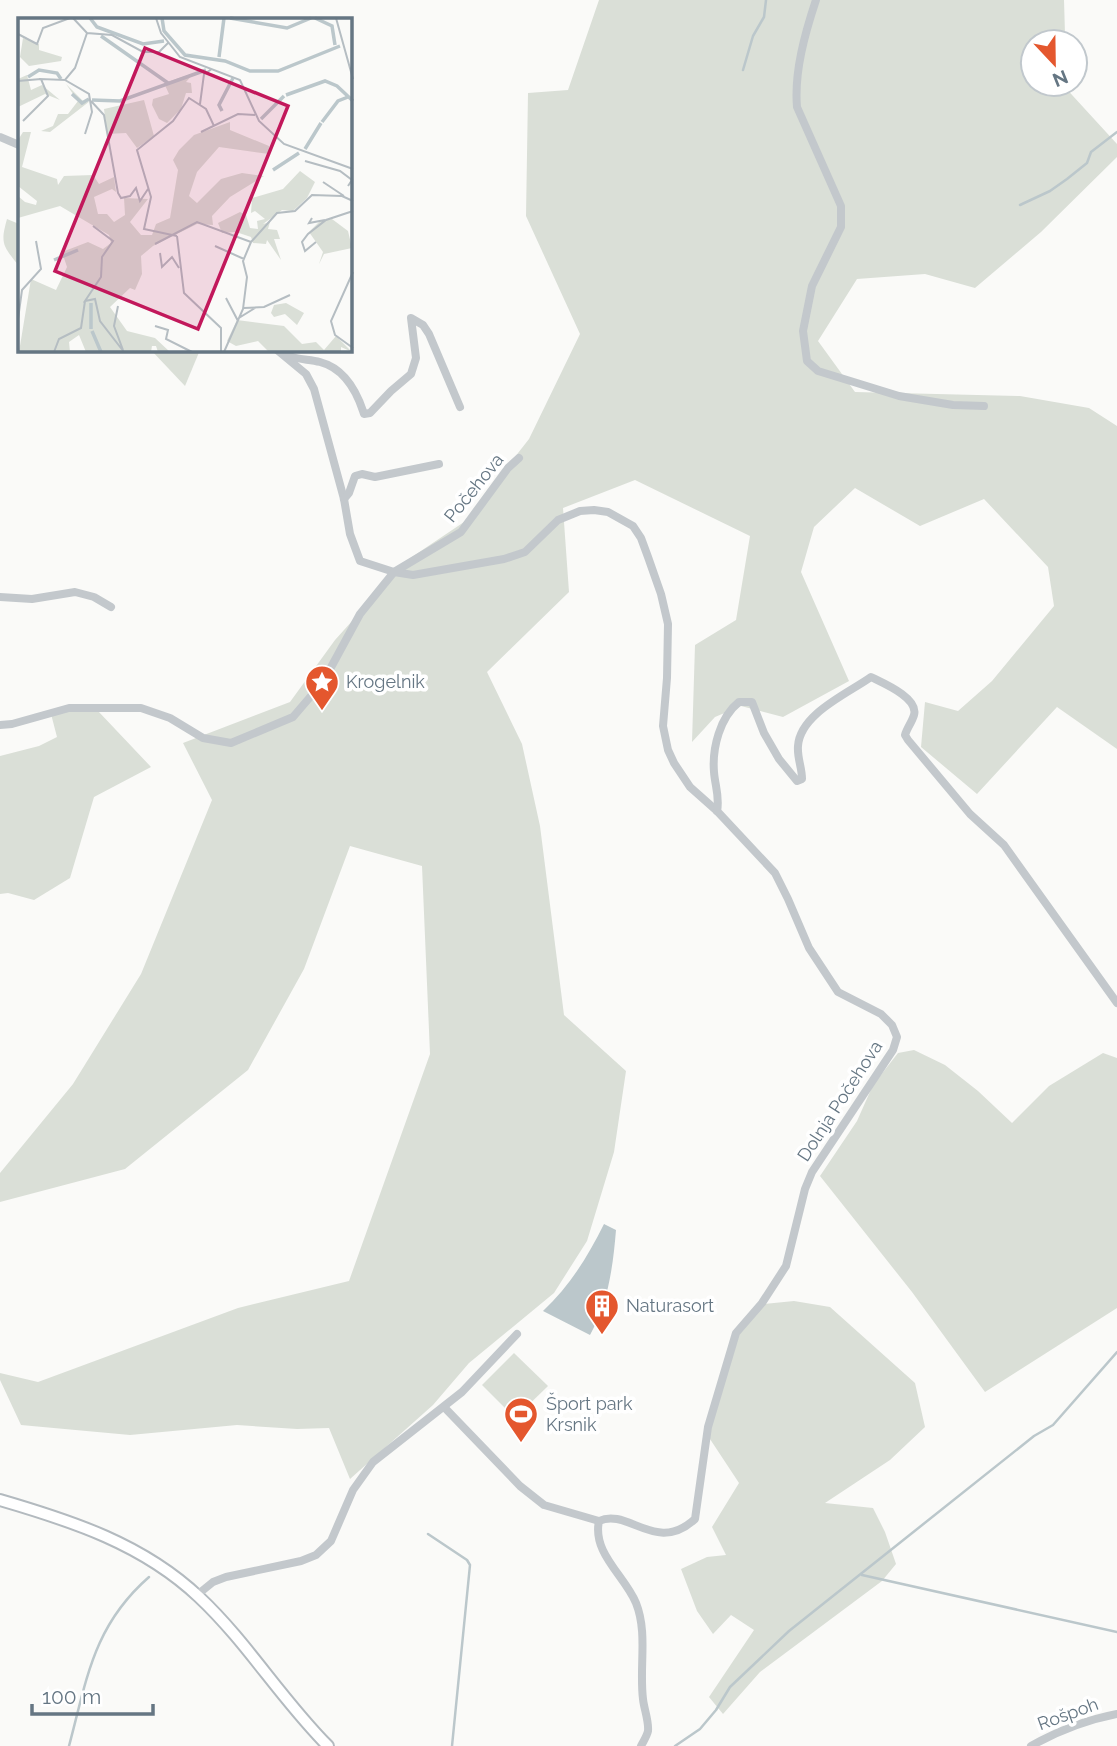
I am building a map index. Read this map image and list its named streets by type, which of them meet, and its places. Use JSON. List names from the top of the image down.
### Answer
{
  "streets": {
    "street": ["Počehova", "Dolnja Počehova", "Rošpoh"]
  },
  "crossings": [
    ["Počehova", "Dolnja Počehova"]
  ],
  "places": {
    "place": ["Krogelnik"],
    "building": ["Naturasort"],
    "sports": ["Šport park Krsnik"]
  },
  "scale_bar": "100 m",
  "north": "bottom"
}
